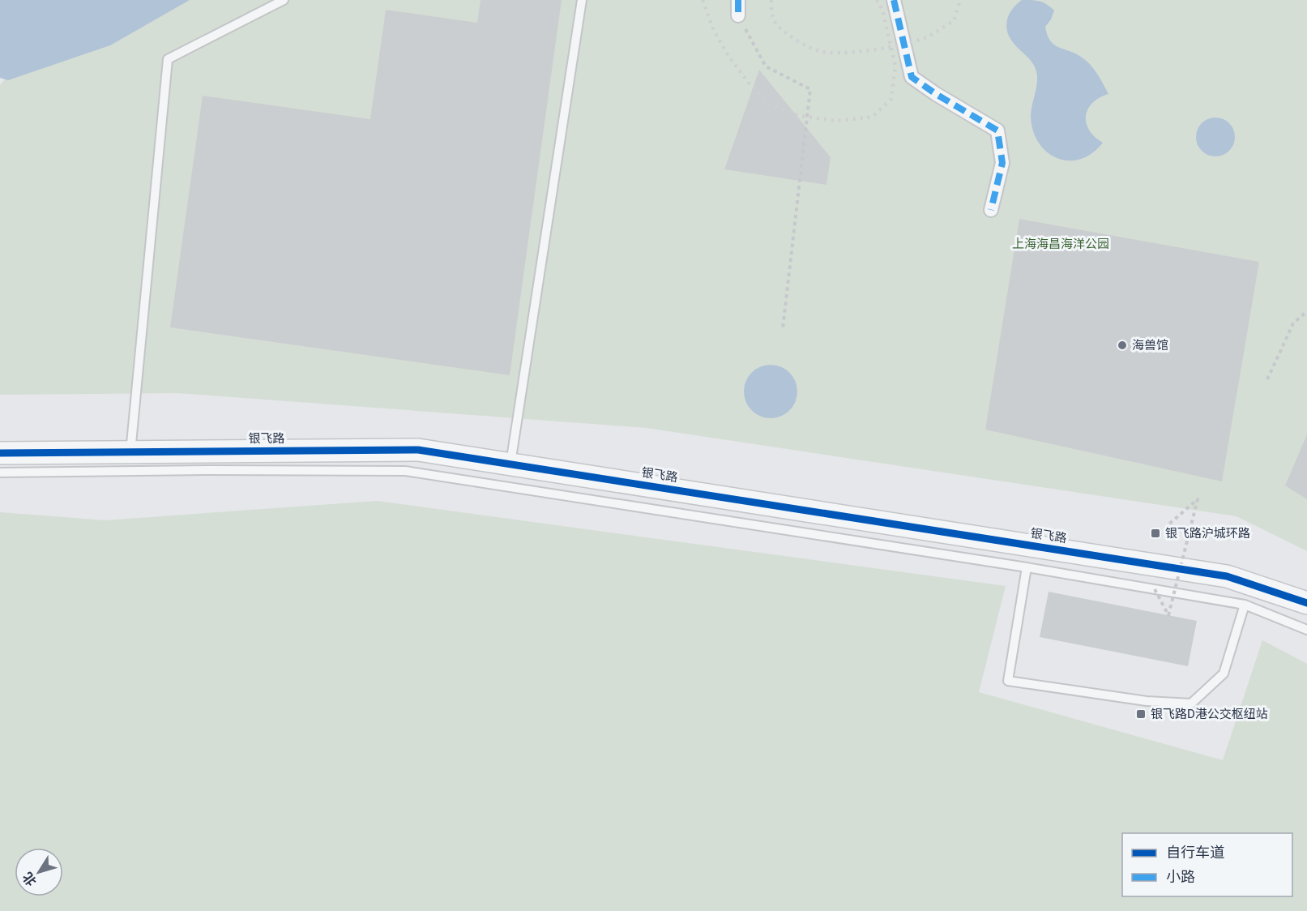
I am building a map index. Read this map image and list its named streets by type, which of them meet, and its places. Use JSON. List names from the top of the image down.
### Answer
{
  "streets": {
    "street": ["银飞路"]
  },
  "parks": ["上海海昌海洋公园"],
  "places": {
    "other": ["海兽馆"],
    "transit": ["银飞路沪城环路", "银飞路D港公交枢纽站"]
  },
  "legend": ["自行车道", "小路"],
  "north": "bottom left"
}
